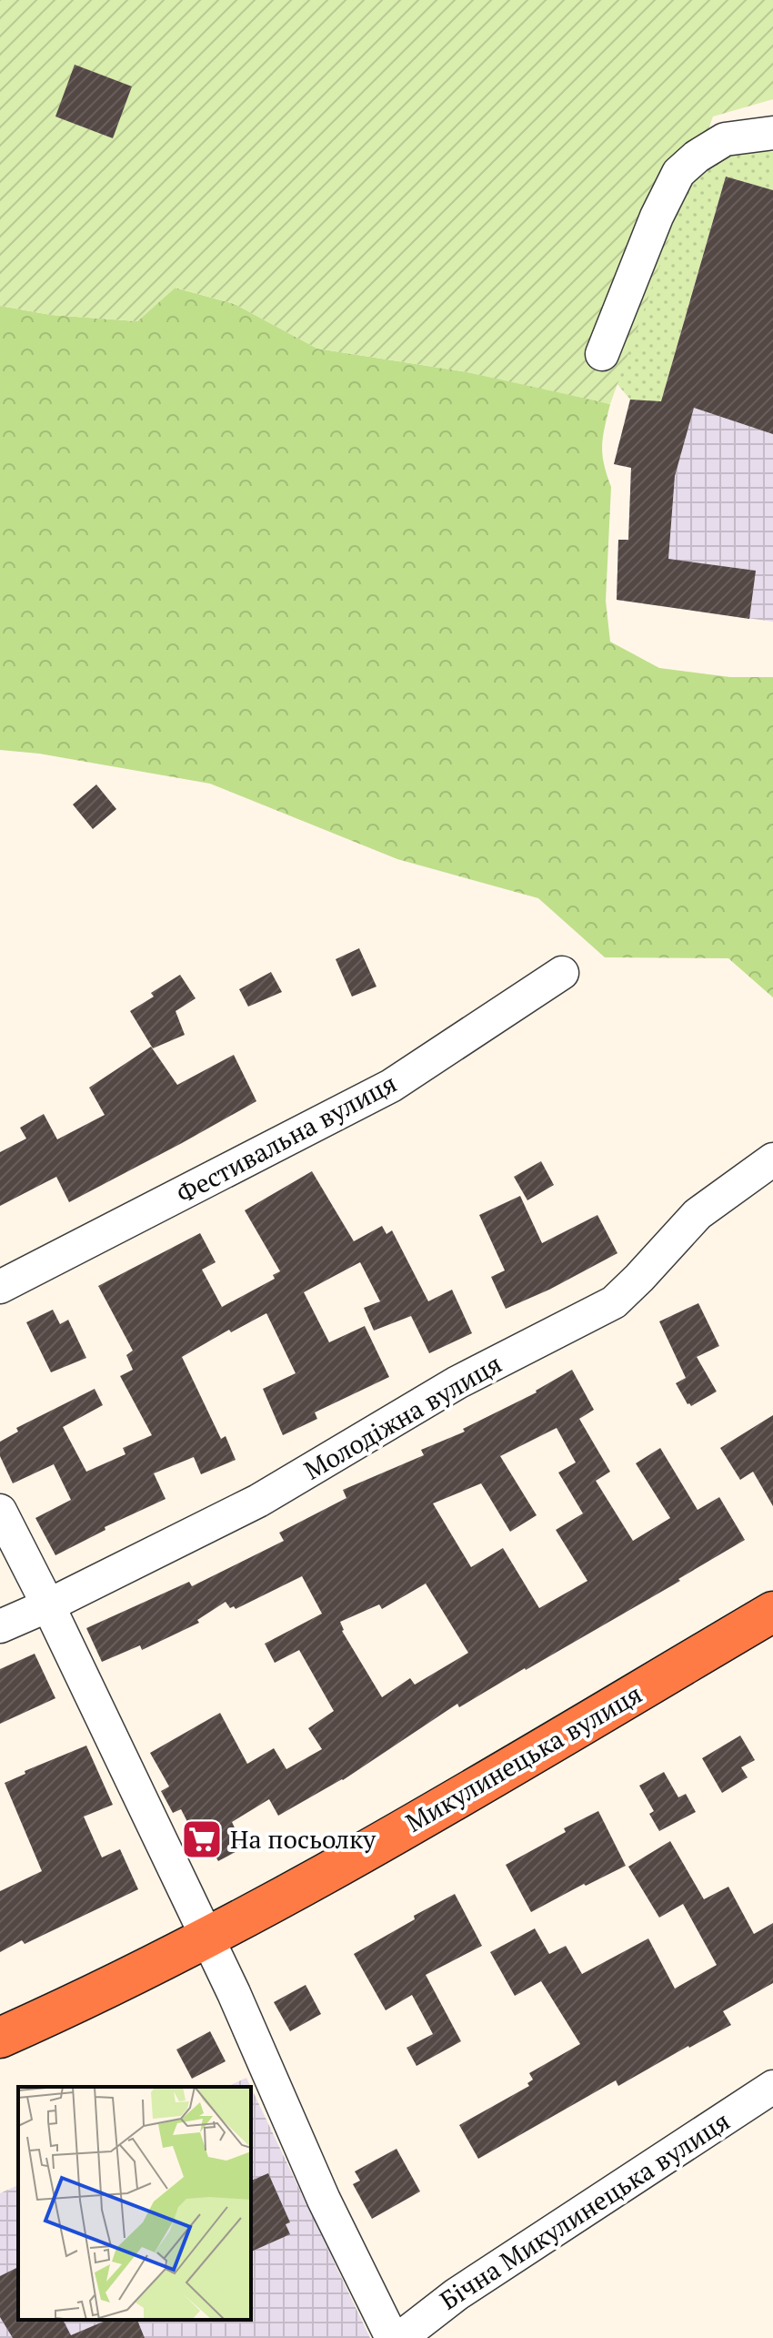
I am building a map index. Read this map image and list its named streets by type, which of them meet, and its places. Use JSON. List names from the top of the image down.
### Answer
{
  "streets": {
    "highway": ["Микулинецька вулиця"],
    "street": ["Фестивальна вулиця", "Молодіжна вулиця", "Бічна Микулинецька вулиця"]
  },
  "places": {
    "supermarket": ["На посьолку"]
  }
}
